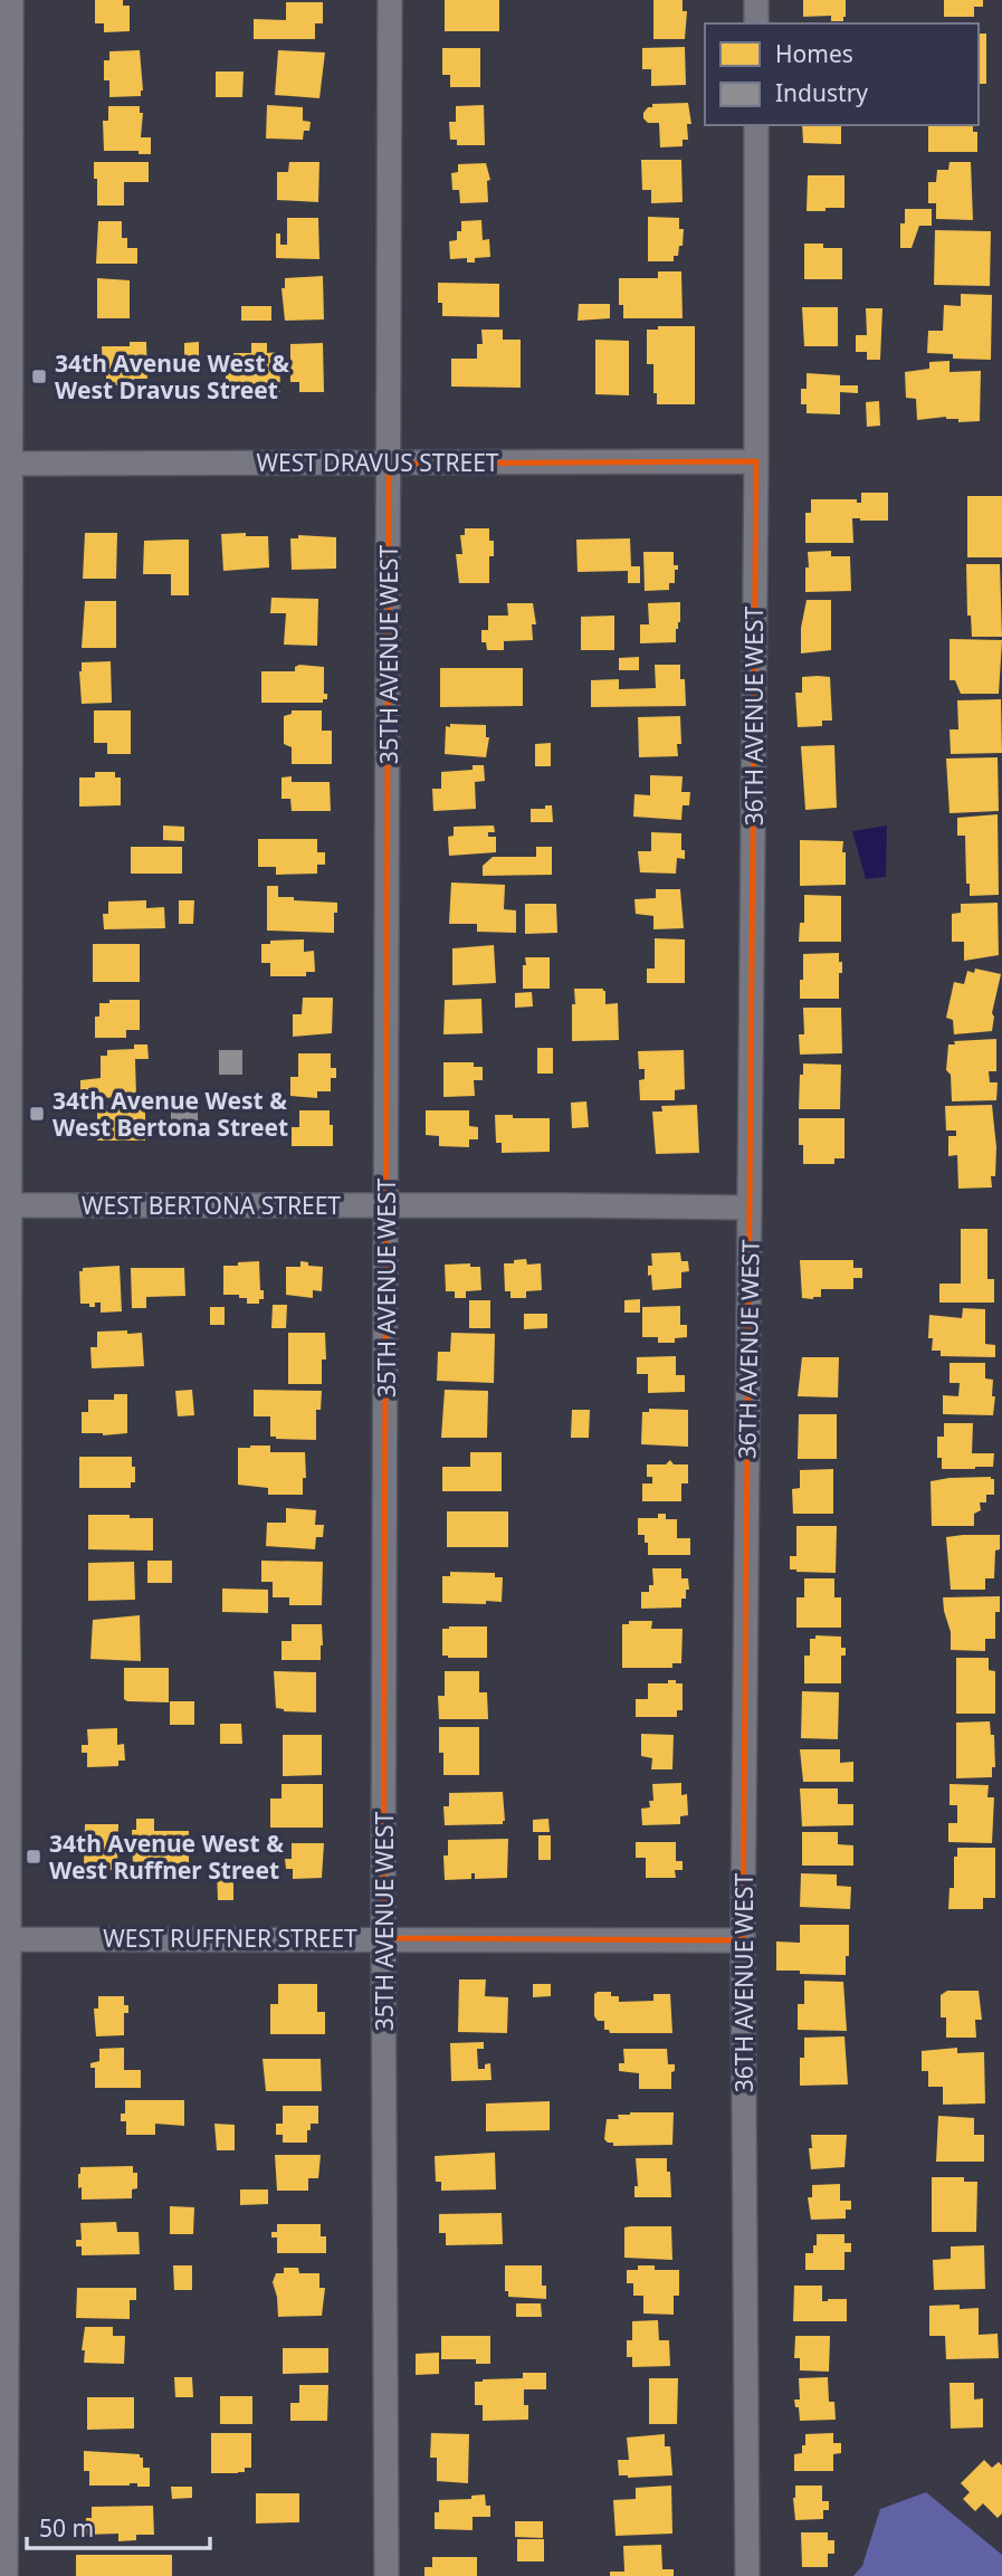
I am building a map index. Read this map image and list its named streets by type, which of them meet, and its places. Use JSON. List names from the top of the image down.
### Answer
{
  "streets": {
    "street": [
      "WEST DRAVUS STREET",
      "35TH AVENUE WEST",
      "36TH AVENUE WEST",
      "WEST BERTONA STREET",
      "WEST RUFFNER STREET"
    ]
  },
  "crossings": [
    ["WEST DRAVUS STREET", "35TH AVENUE WEST"],
    ["WEST DRAVUS STREET", "36TH AVENUE WEST"],
    ["35TH AVENUE WEST", "WEST BERTONA STREET"],
    ["35TH AVENUE WEST", "WEST RUFFNER STREET"],
    ["36TH AVENUE WEST", "WEST BERTONA STREET"],
    ["36TH AVENUE WEST", "WEST RUFFNER STREET"]
  ],
  "places": {
    "transit": ["34th Avenue West & West Dravus Street", "34th Avenue West & West Bertona Street", "34th Avenue West & West Ruffner Street"]
  },
  "legend": ["Homes", "Industry"],
  "scale_bar": "50 m"
}
